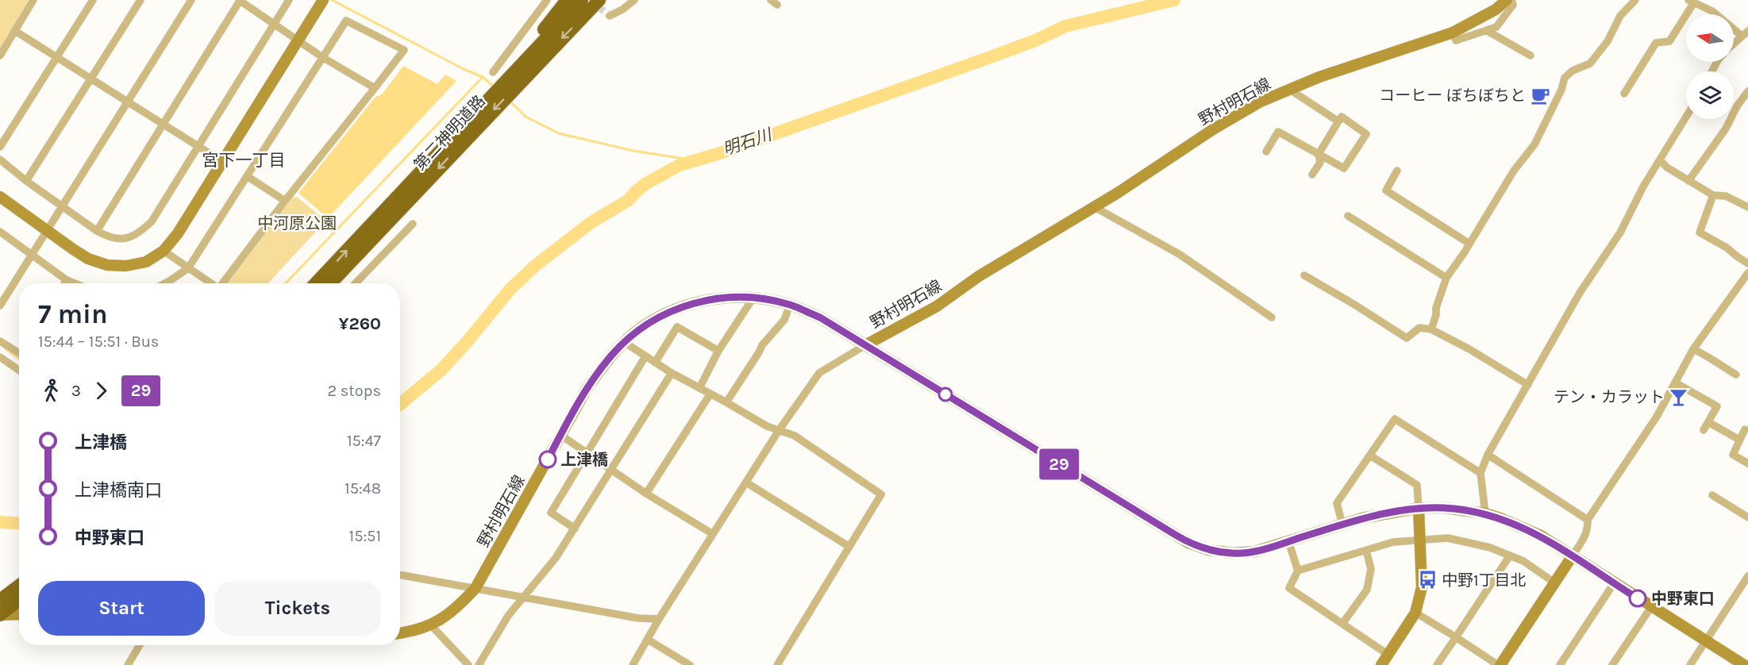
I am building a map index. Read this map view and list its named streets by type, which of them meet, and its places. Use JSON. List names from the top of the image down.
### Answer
{
  "streets": {
    "highway": ["第二神明道路"],
    "street": ["野村明石線"]
  },
  "districts": ["宮下一丁目"],
  "water": ["明石川"],
  "parks": ["中河原公園"],
  "places": {
    "cafe": ["コーヒー ぼちぼちと"],
    "bar": ["テン・カラット"],
    "other": ["上津橋", "中野東口"],
    "bus stop": ["中野1丁目北"]
  },
  "lines": ["bus line 29"],
  "north": "left",
  "page": {
    "on_map": "29",
    "heading": ["7 min", "15:44 – 15:51 · Bus", "¥260"],
    "legs": ["3", "29", "2 stops"],
    "list": [
      {
        "name": "上津橋",
        "value": "15:47"
      },
      {
        "name": "上津橋南口",
        "value": "15:48"
      },
      {
        "name": "中野東口",
        "value": "15:51"
      }
    ],
    "buttons": ["Start", "Tickets"]
  }
}
